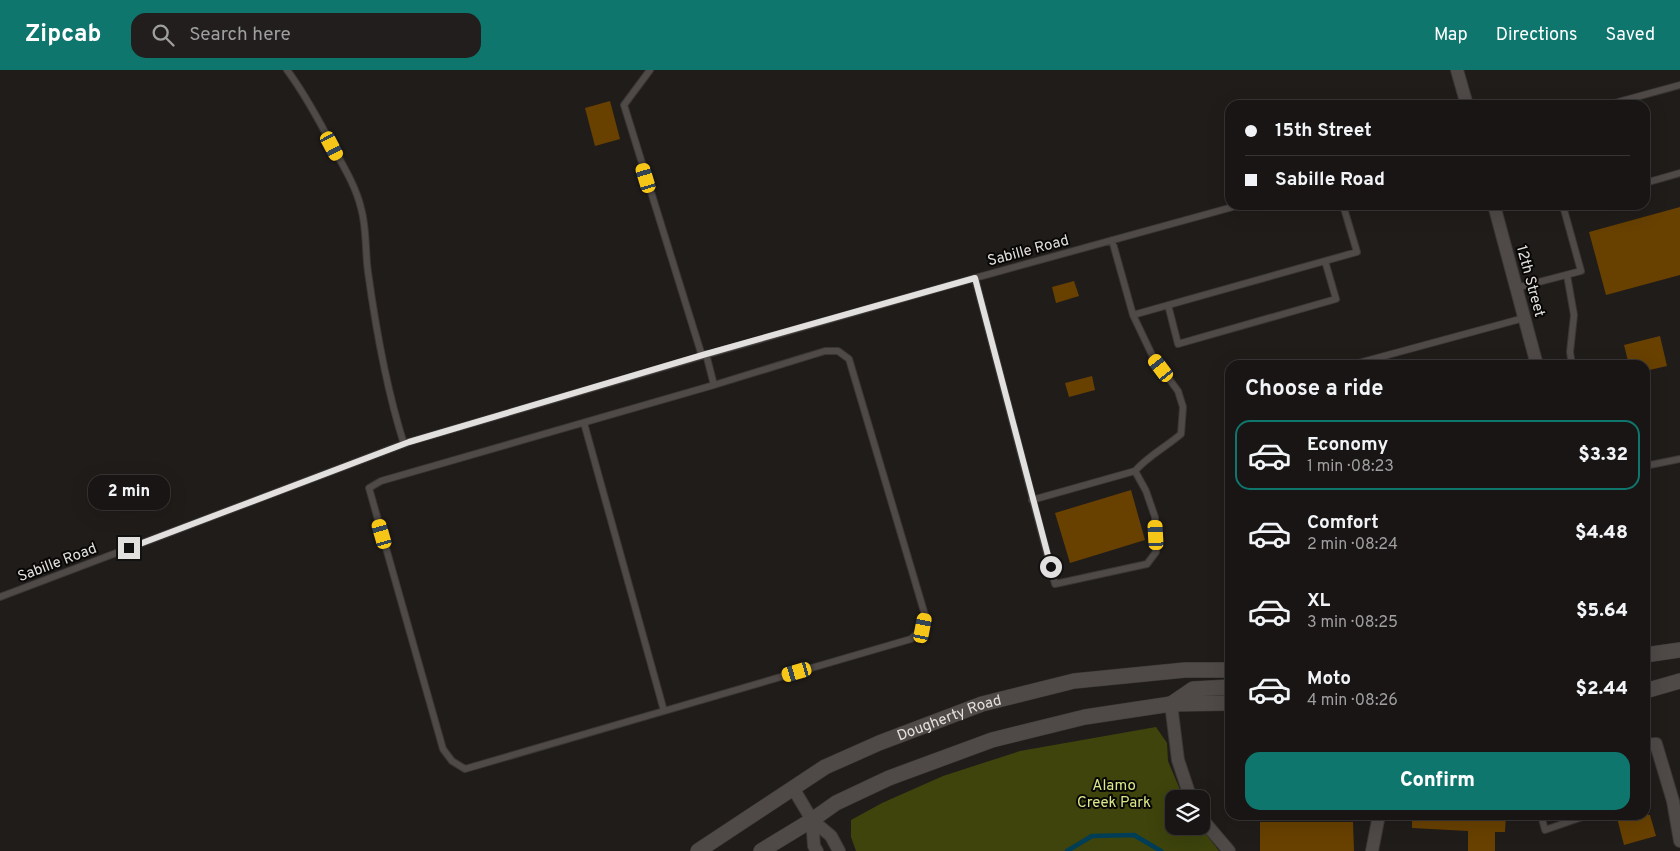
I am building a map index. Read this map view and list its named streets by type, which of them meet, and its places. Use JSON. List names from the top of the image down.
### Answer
{
  "streets": {
    "main road": ["Dougherty Road"],
    "street": ["12th Street"],
    "lane": ["Sabille Road"]
  },
  "parks": ["Alamo Creek Park"],
  "page": {
    "header": "Zipcab",
    "search": "Search here",
    "nav": ["Map", "Directions", "Saved"],
    "banner": ["15th Street", "Sabille Road"],
    "heading": "Choose a ride",
    "list": [
      {
        "name": "Economy",
        "note": "1 min · 08:23",
        "value": "$3.32"
      },
      {
        "name": "Comfort",
        "note": "2 min · 08:24",
        "value": "$4.48"
      },
      {
        "name": "XL",
        "note": "3 min · 08:25",
        "value": "$5.64"
      },
      {
        "name": "Moto",
        "note": "4 min · 08:26",
        "value": "$2.44"
      }
    ],
    "bubble": "2 min",
    "buttons": "Confirm"
  }
}
